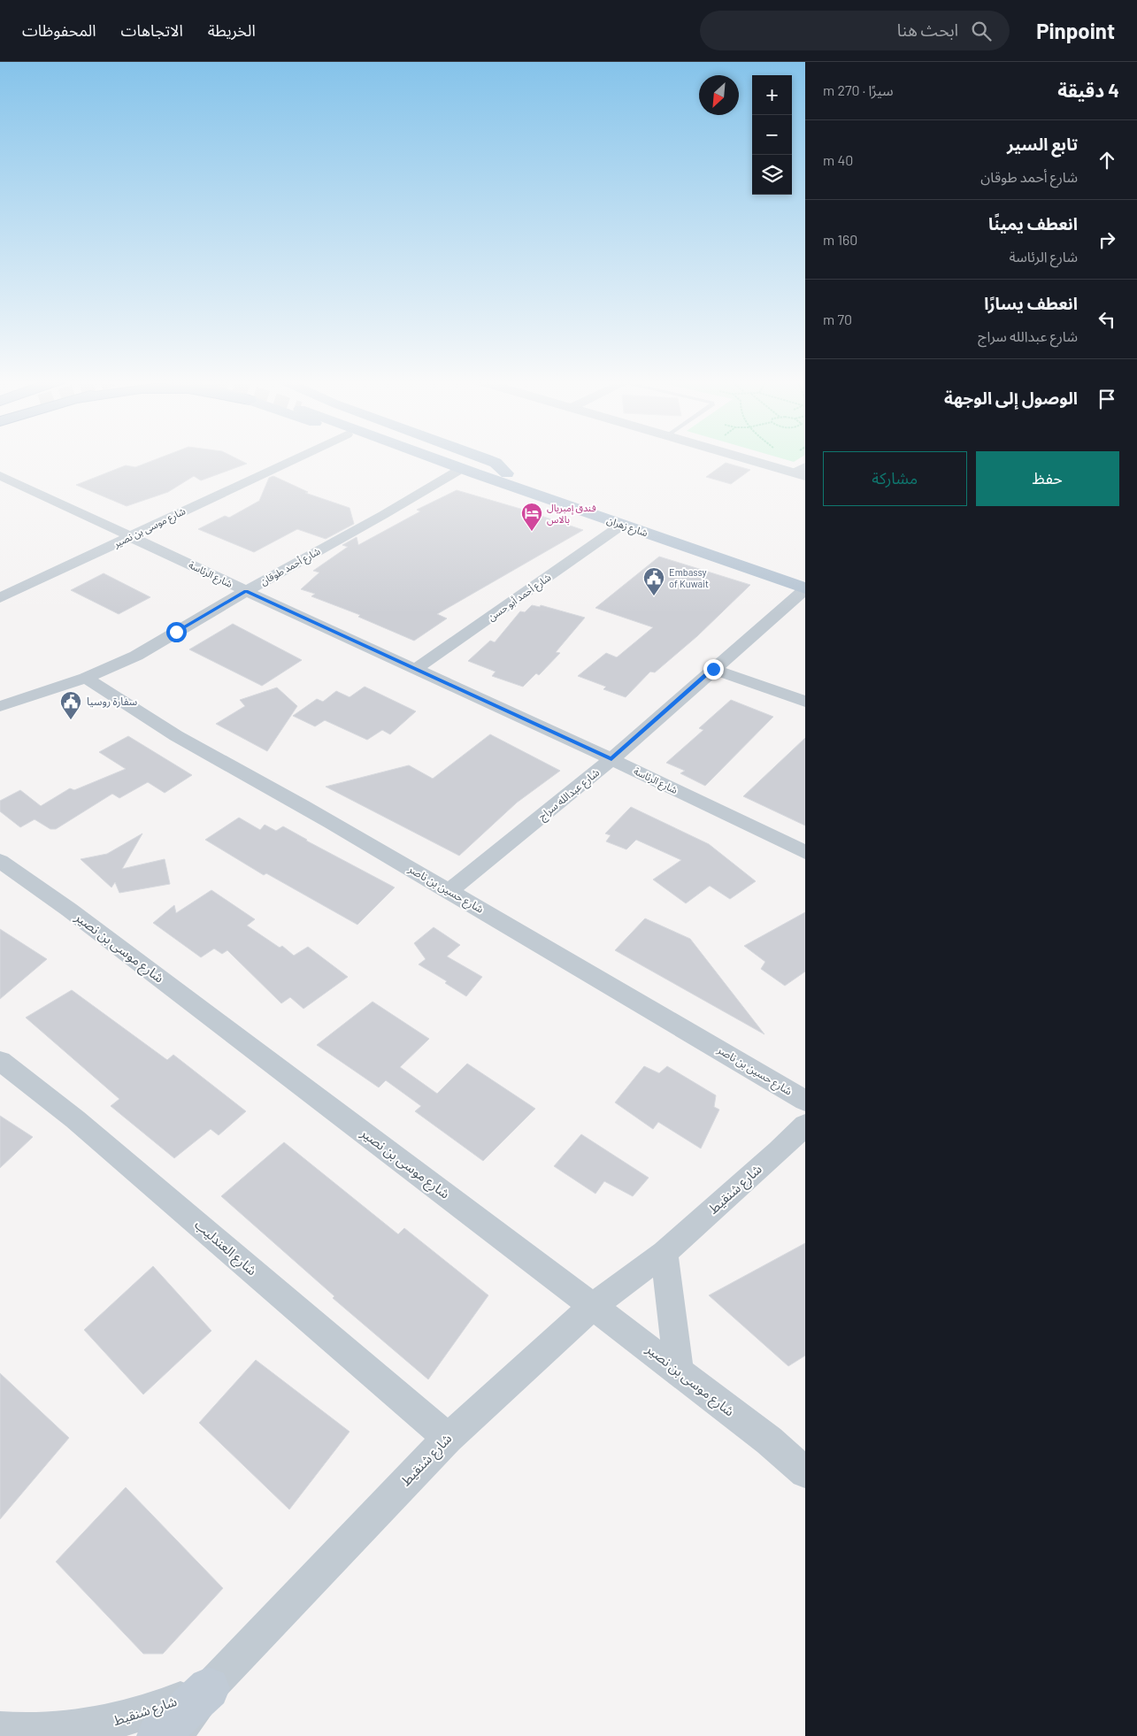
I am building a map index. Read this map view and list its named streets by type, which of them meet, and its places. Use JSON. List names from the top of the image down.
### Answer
{
  "streets": {
    "main road": ["شارع زهران"],
    "street": [
      "شارع موسى بن نصير",
      "شارع أحمد طوقان",
      "شارع الرئاسة",
      "شارع أحمد أبو حسن",
      "شارع عبدالله سراج",
      "شارع حسين بن ناصر",
      "شارع شنقيط",
      "شارع العندليب"
    ]
  },
  "crossings": [
    ["شارع زهران", "شارع أحمد أبو حسن"],
    ["شارع زهران", "شارع عبدالله سراج"],
    ["شارع موسى بن نصير", "شارع الرئاسة"],
    ["شارع موسى بن نصير", "شارع شنقيط"],
    ["شارع أحمد طوقان", "شارع الرئاسة"],
    ["شارع أحمد طوقان", "شارع حسين بن ناصر"],
    ["شارع الرئاسة", "شارع أحمد أبو حسن"],
    ["شارع الرئاسة", "شارع عبدالله سراج"],
    ["شارع عبدالله سراج", "شارع حسين بن ناصر"],
    ["شارع شنقيط", "شارع العندليب"]
  ],
  "places": {
    "hotel": ["فندق إمبريال بالاس"],
    "public building": ["Embassy of Kuwait", "سفارة روسيا"]
  },
  "north": "bottom left",
  "page": {
    "header": "Pinpoint",
    "search": "ابحث هنا",
    "nav": ["الخريطة", "الاتجاهات", "المحفوظات"],
    "heading": ["4 دقيقة", "سيرًا · 270 m"],
    "map_buttons": ["+", "−"],
    "list": [
      ["تابع السير", "شارع أحمد طوقان", "40 m"],
      ["انعطف يمينًا", "شارع الرئاسة", "160 m"],
      ["انعطف يسارًا", "شارع عبدالله سراج", "70 m"],
      "الوصول إلى الوجهة"
    ],
    "buttons": ["حفظ", "مشاركة"]
  }
}
